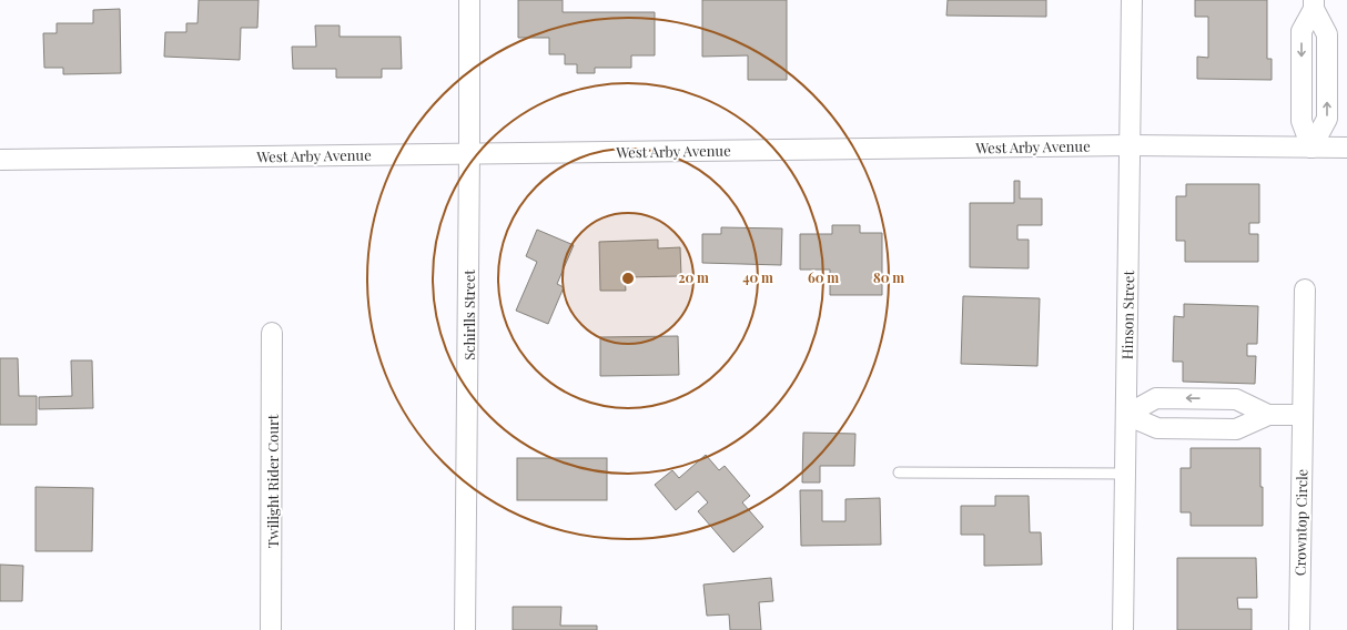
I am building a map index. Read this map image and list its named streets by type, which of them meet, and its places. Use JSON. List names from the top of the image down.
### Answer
{
  "streets": {
    "street": [
      "West Arby Avenue",
      "Schirlls Street",
      "Hinson Street",
      "Twilight Rider Court",
      "Crowntop Circle"
    ]
  },
  "crossings": [
    ["West Arby Avenue", "Schirlls Street"],
    ["West Arby Avenue", "Hinson Street"]
  ],
  "rings": [
    "20 m",
    "40 m",
    "60 m",
    "80 m"
  ]
}
